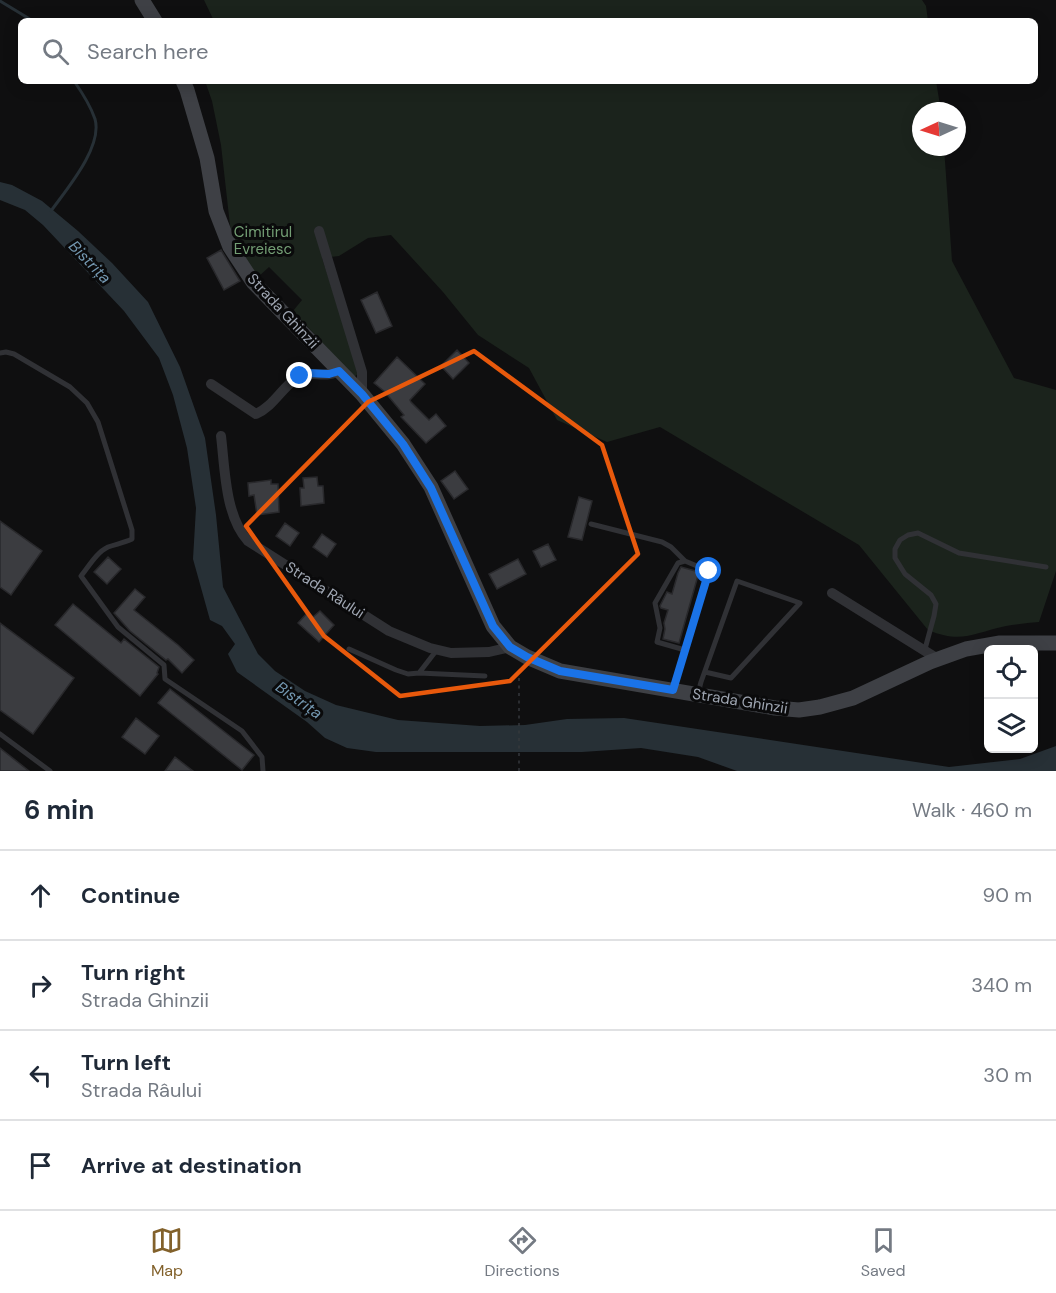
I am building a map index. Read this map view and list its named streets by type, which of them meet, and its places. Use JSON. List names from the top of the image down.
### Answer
{
  "streets": {
    "street": ["Strada Ghinzii", "Strada Râului"]
  },
  "crossings": [
    ["Strada Ghinzii", "Strada Râului"]
  ],
  "water": ["Bistrița"],
  "parks": ["Cimitirul Evreiesc"],
  "north": "left",
  "page": {
    "search": "Search here",
    "heading": ["6 min", "Walk · 460 m"],
    "list": [
      ["Continue", "90 m"],
      ["Turn right", "Strada Ghinzii", "340 m"],
      ["Turn left", "Strada Râului", "30 m"],
      "Arrive at destination"
    ],
    "nav": ["Map", "Directions", "Saved"]
  }
}
